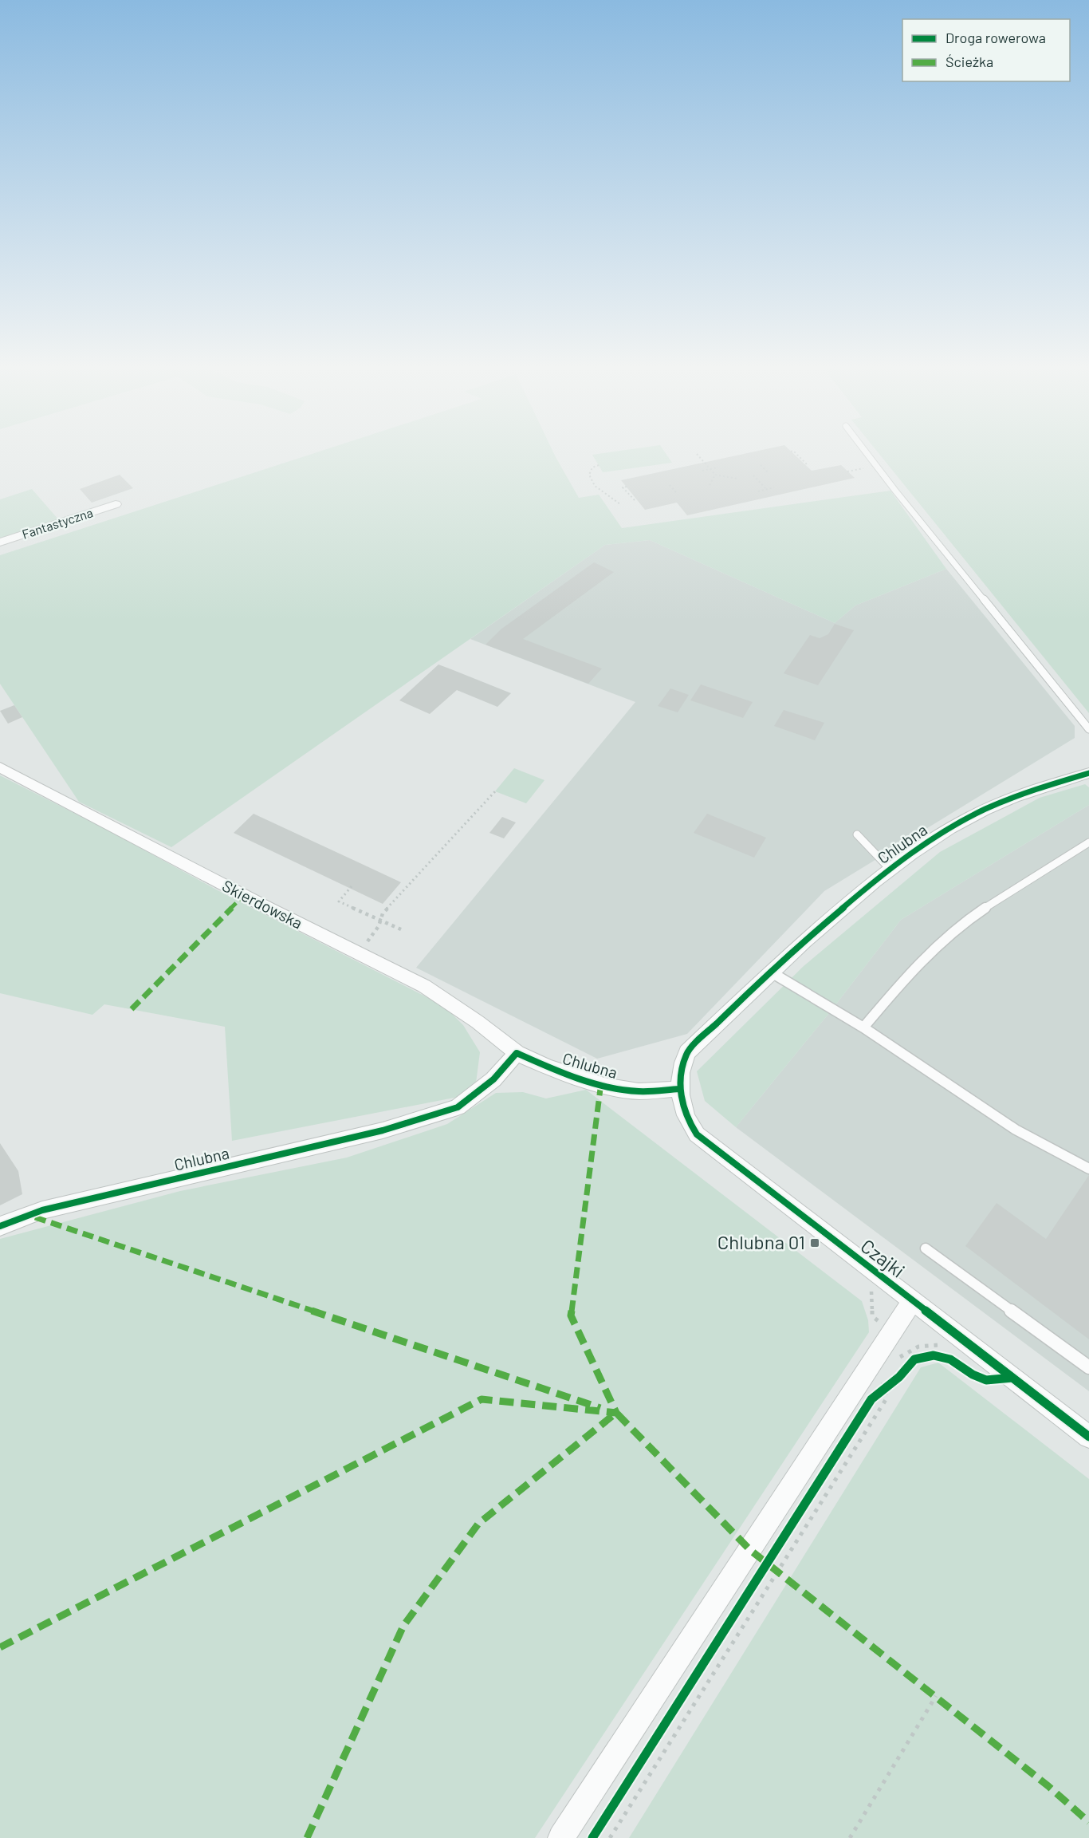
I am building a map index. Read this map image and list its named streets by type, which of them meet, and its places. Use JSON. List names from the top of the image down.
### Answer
{
  "streets": {
    "street": [
      "Fantastyczna",
      "Chlubna",
      "Skierdowska",
      "Czajki"
    ]
  },
  "crossings": [
    ["Chlubna", "Skierdowska"],
    ["Chlubna", "Czajki"]
  ],
  "places": {
    "transit": ["Chlubna 01"]
  },
  "legend": ["Droga rowerowa", "Ścieżka"]
}
